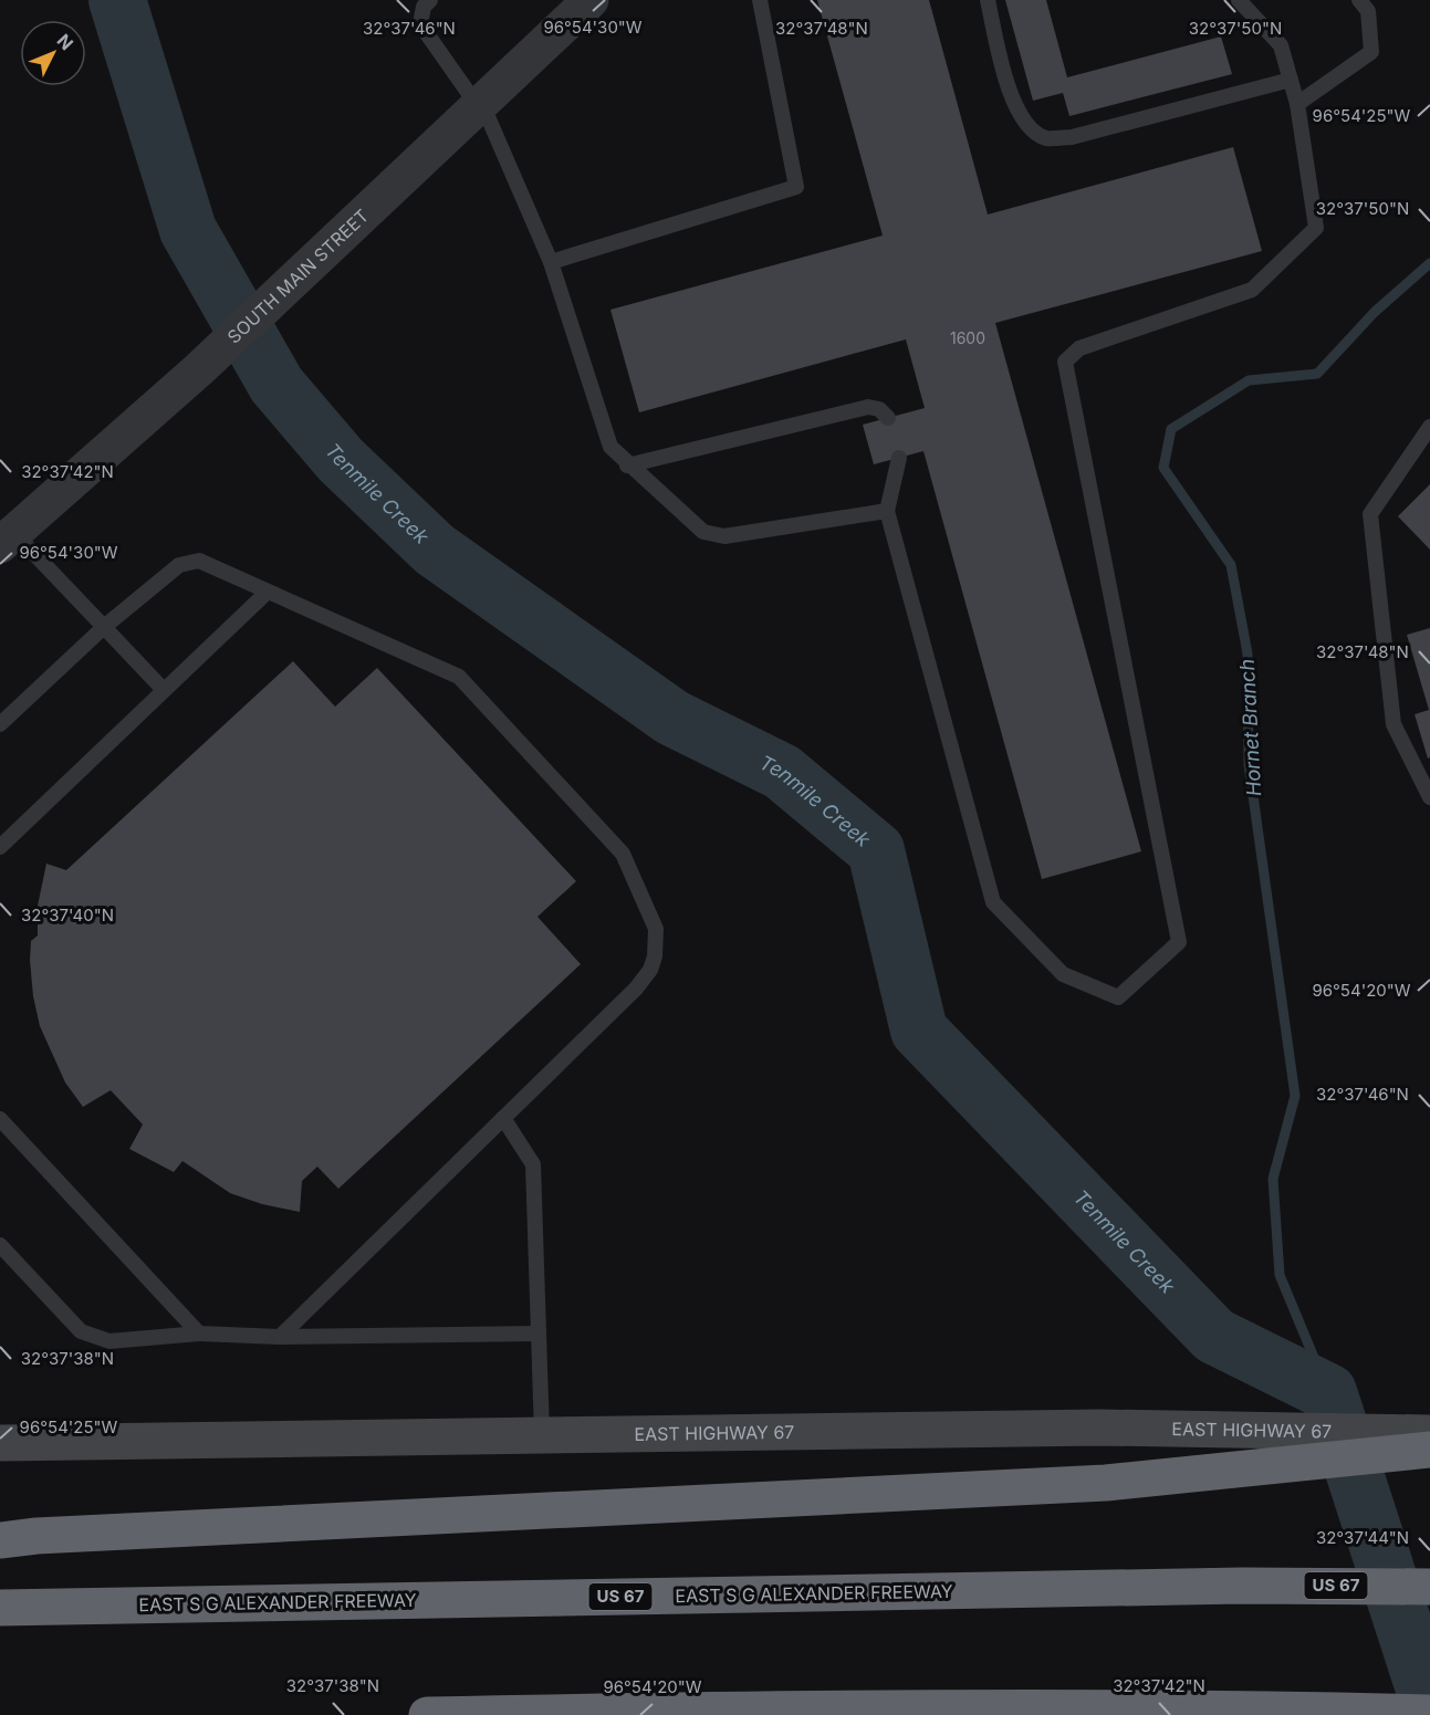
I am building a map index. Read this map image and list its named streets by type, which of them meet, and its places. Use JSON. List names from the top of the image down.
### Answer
{
  "streets": {
    "highway": ["US 67", "EAST S G ALEXANDER FREEWAY"],
    "main road": ["EAST HIGHWAY 67"],
    "street": ["SOUTH MAIN STREET"]
  },
  "water": ["Tenmile Creek", "Hornet Branch"],
  "house_numbers": ["1600"],
  "north": "top right",
  "coordinates": [
    "96°54'30\"W",
    "32°37'46\"N",
    "32°37'48\"N",
    "32°37'50\"N",
    "96°54'25\"W",
    "32°37'42\"N",
    "32°37'40\"N",
    "96°54'20\"W",
    "32°37'38\"N",
    "32°37'44\"N"
  ]
}
